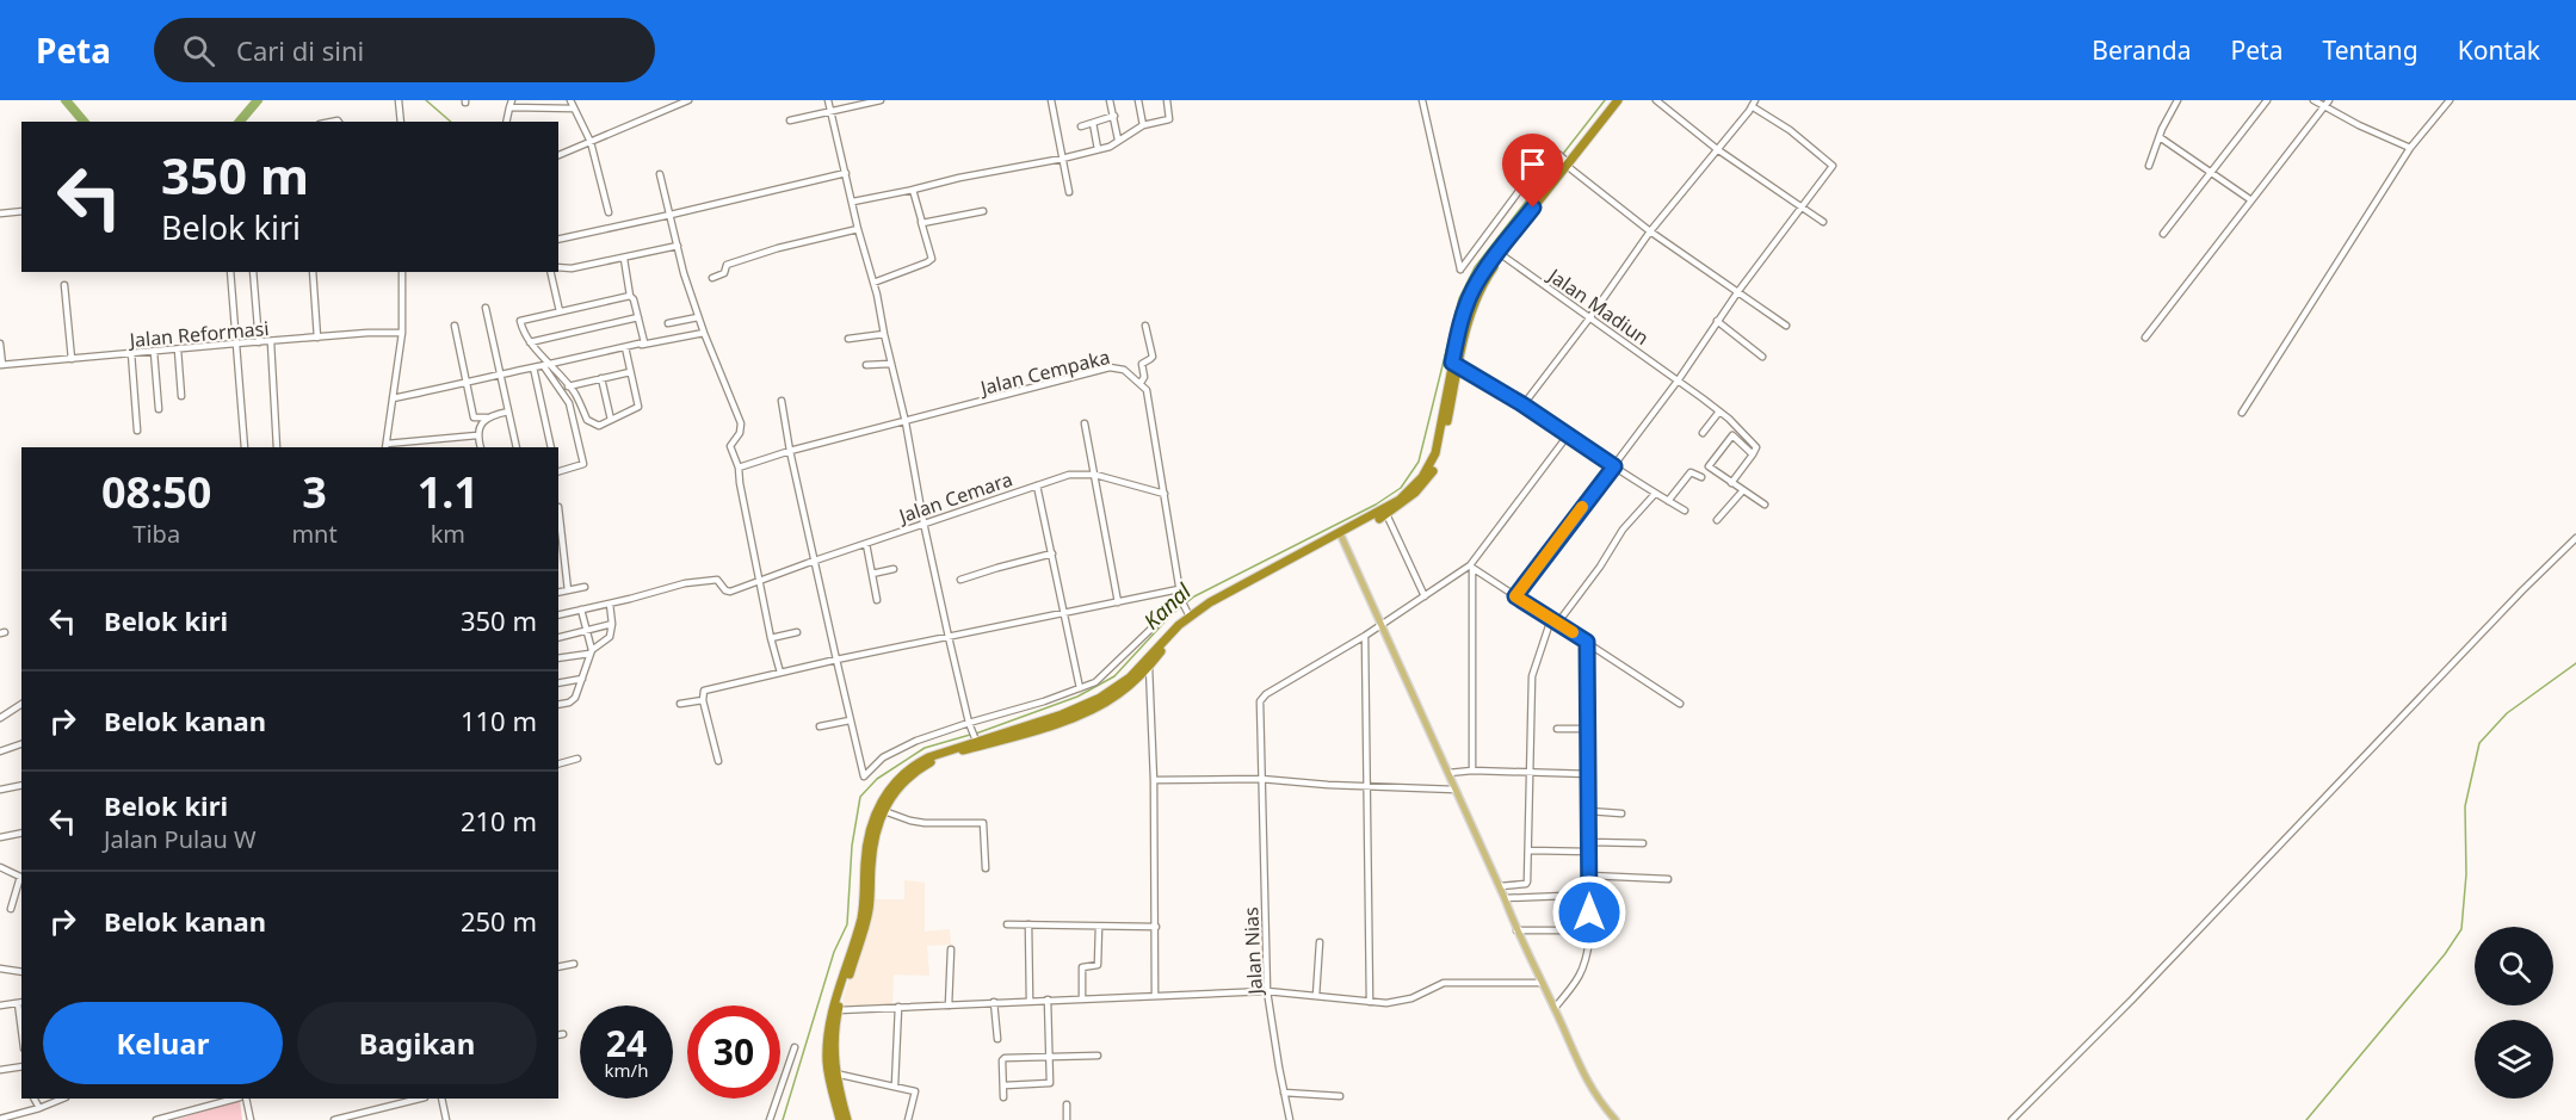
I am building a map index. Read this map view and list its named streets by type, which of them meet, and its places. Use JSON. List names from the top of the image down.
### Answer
{
  "streets": {
    "street": [
      "Jalan Madiun",
      "Jalan Reformasi",
      "Jalan Cempaka",
      "Jalan Cemara",
      "Jalan Nias"
    ]
  },
  "water": ["Kanal"],
  "page": {
    "header": "Peta",
    "search": "Cari di sini",
    "nav": [
      "Beranda",
      "Peta",
      "Tentang",
      "Kontak"
    ],
    "turn": ["350 m", "Belok kiri"],
    "eta": [
      "08:50",
      "Tiba",
      "3",
      "mnt",
      "1.1",
      "km"
    ],
    "list": [
      {
        "name": "Belok kiri",
        "value": "350 m"
      },
      {
        "name": "Belok kanan",
        "value": "110 m"
      },
      {
        "name": "Belok kiri",
        "note": "Jalan Pulau W",
        "value": "210 m"
      },
      {
        "name": "Belok kanan",
        "value": "250 m"
      }
    ],
    "buttons": ["Keluar", "Bagikan"],
    "speed": "24 km/h",
    "limit": "30"
  }
}
